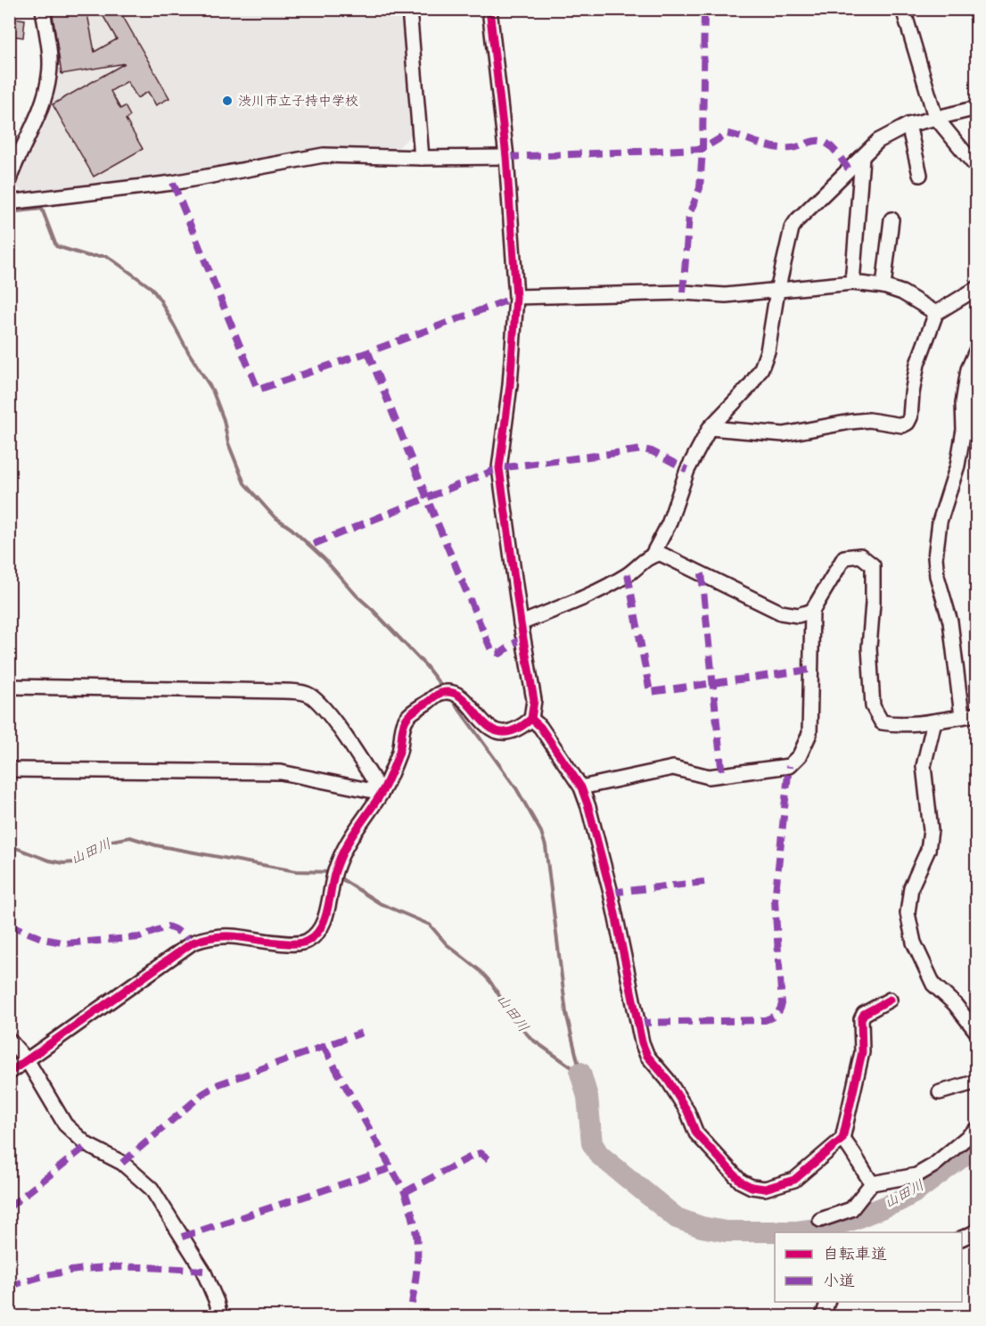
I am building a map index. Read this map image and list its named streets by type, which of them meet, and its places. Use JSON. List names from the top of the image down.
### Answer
{
  "water": ["山田川"],
  "places": ["渋川市立子持中学校"],
  "legend": ["自転車道", "小道"]
}
